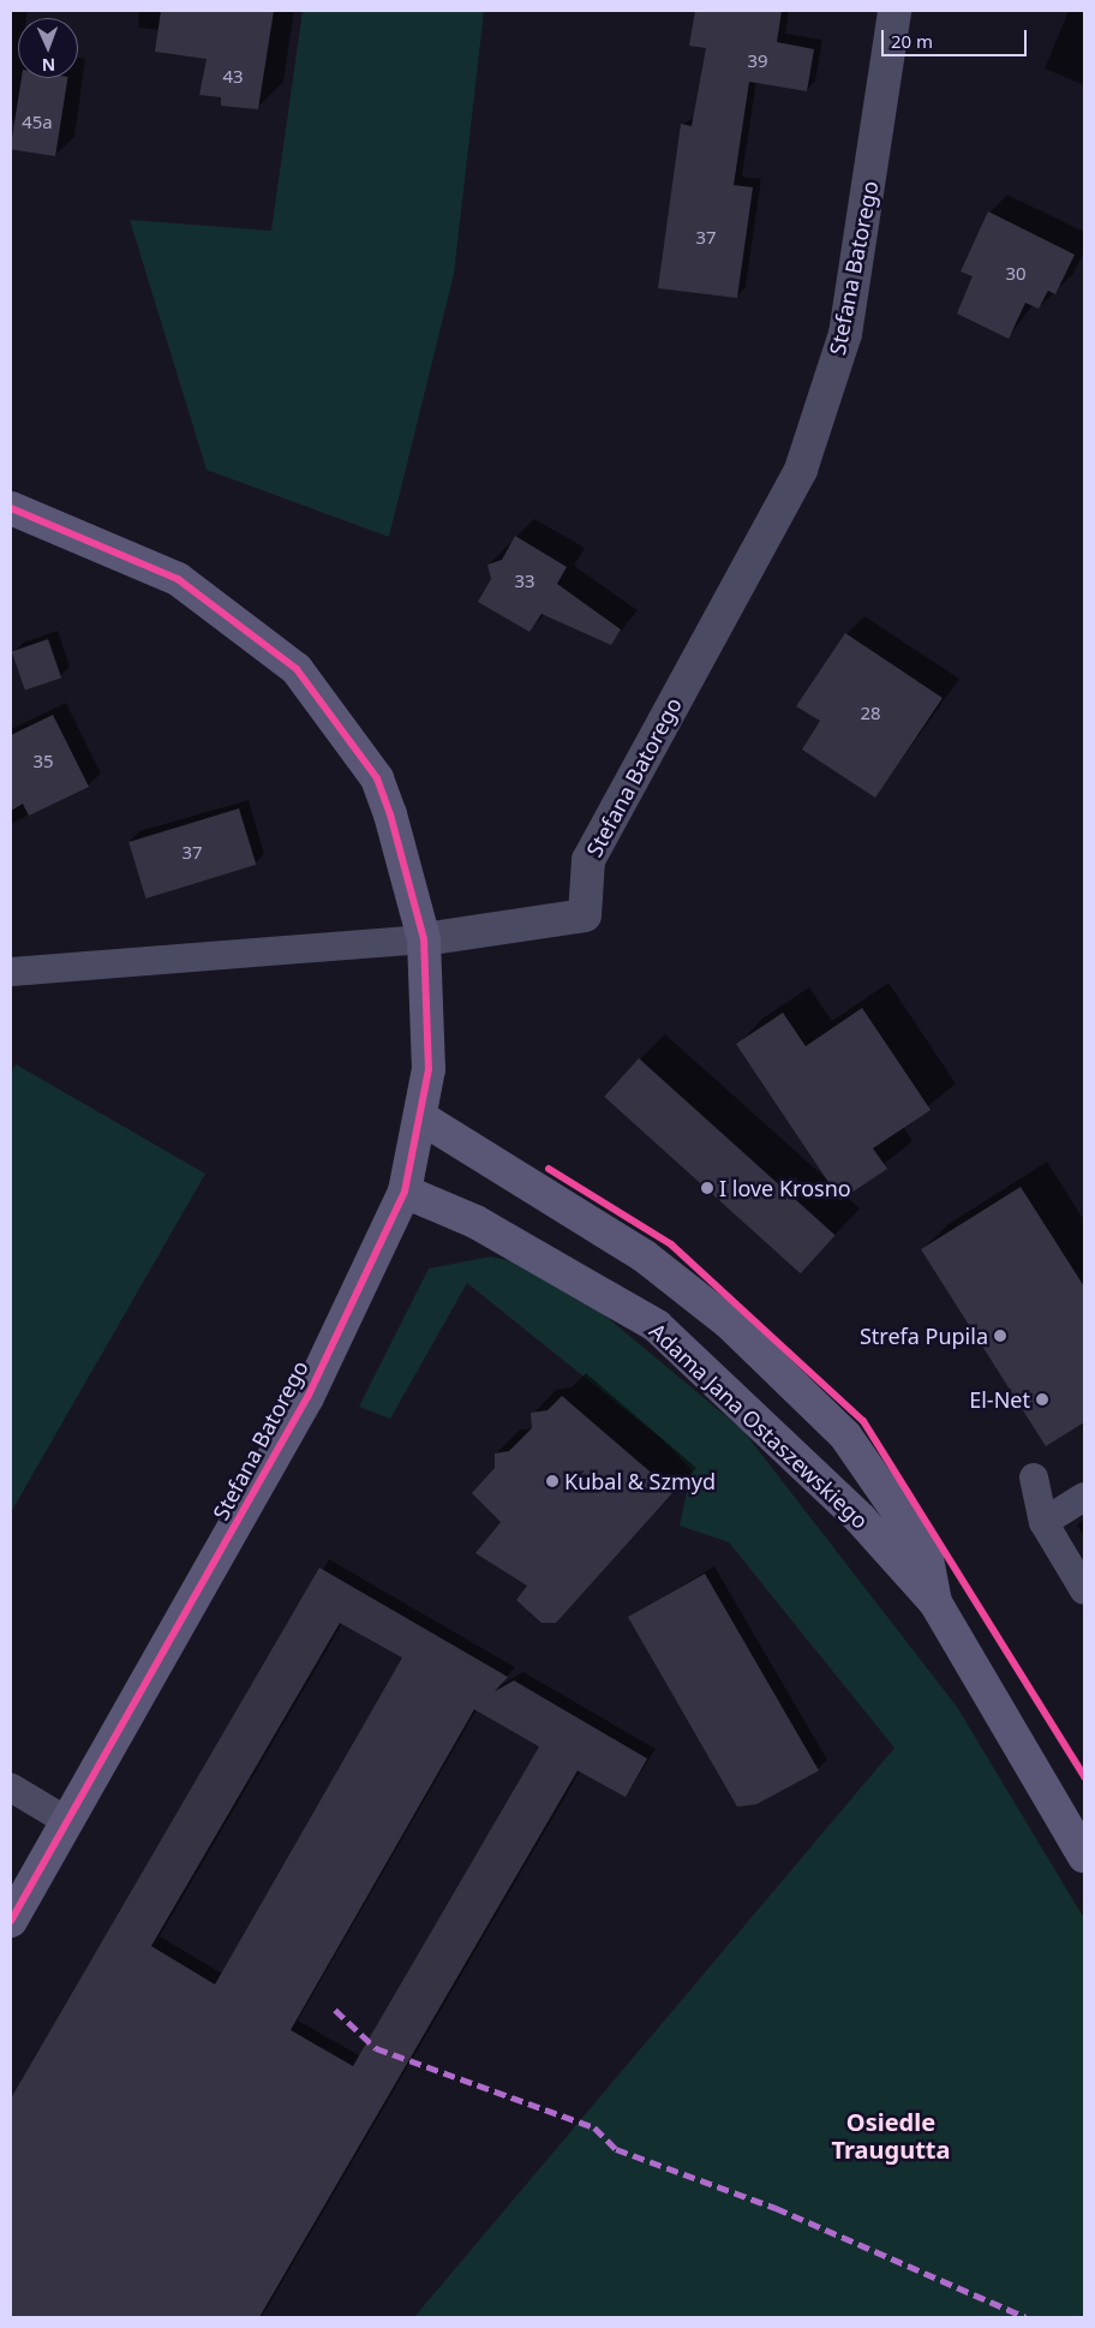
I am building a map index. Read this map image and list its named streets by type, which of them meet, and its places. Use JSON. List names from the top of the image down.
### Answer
{
  "streets": {
    "street": ["Stefana Batorego", "Adama Jana Ostaszewskiego"]
  },
  "crossings": [
    ["Stefana Batorego", "Adama Jana Ostaszewskiego"]
  ],
  "districts": ["Osiedle Traugutta"],
  "places": [
    "I love Krosno",
    "Strefa Pupila",
    "El-Net",
    "Kubal & Szmyd"
  ],
  "house_numbers": [
    "39",
    "43",
    "45a",
    "37",
    "30",
    "33",
    "28",
    "35",
    "37"
  ],
  "scale_bar": "20 m",
  "north": "bottom"
}
